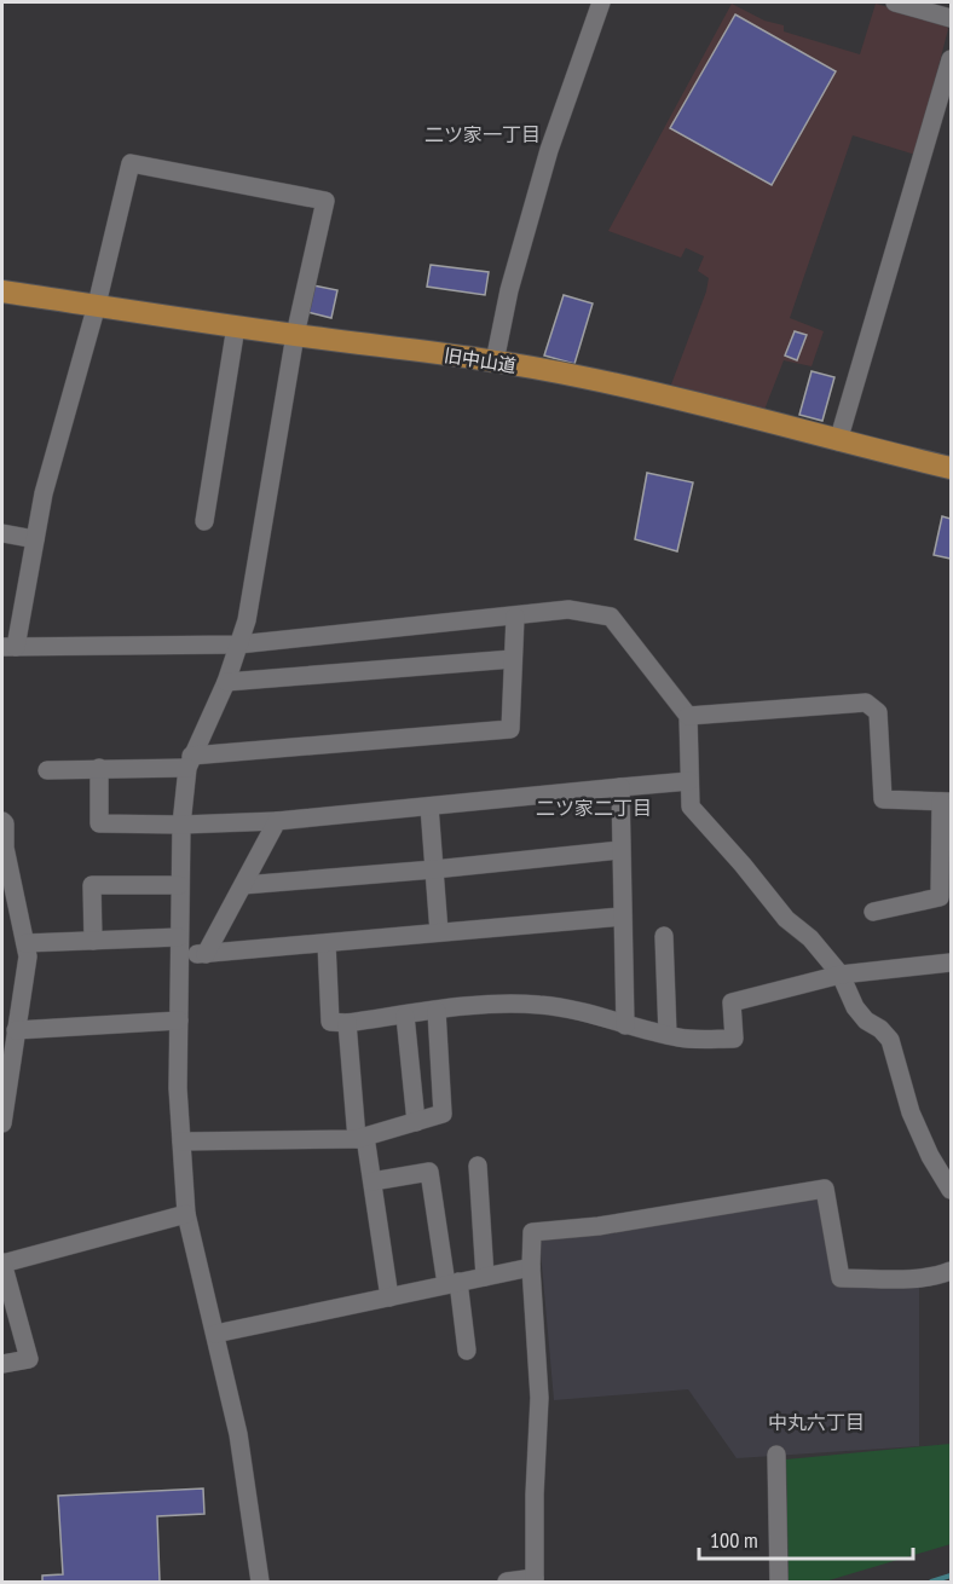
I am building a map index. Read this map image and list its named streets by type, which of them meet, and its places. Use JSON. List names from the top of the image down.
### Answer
{
  "streets": {
    "main road": ["旧中山道"]
  },
  "districts": ["二ツ家一丁目", "二ツ家二丁目", "中丸六丁目"],
  "scale_bar": "100 m"
}
